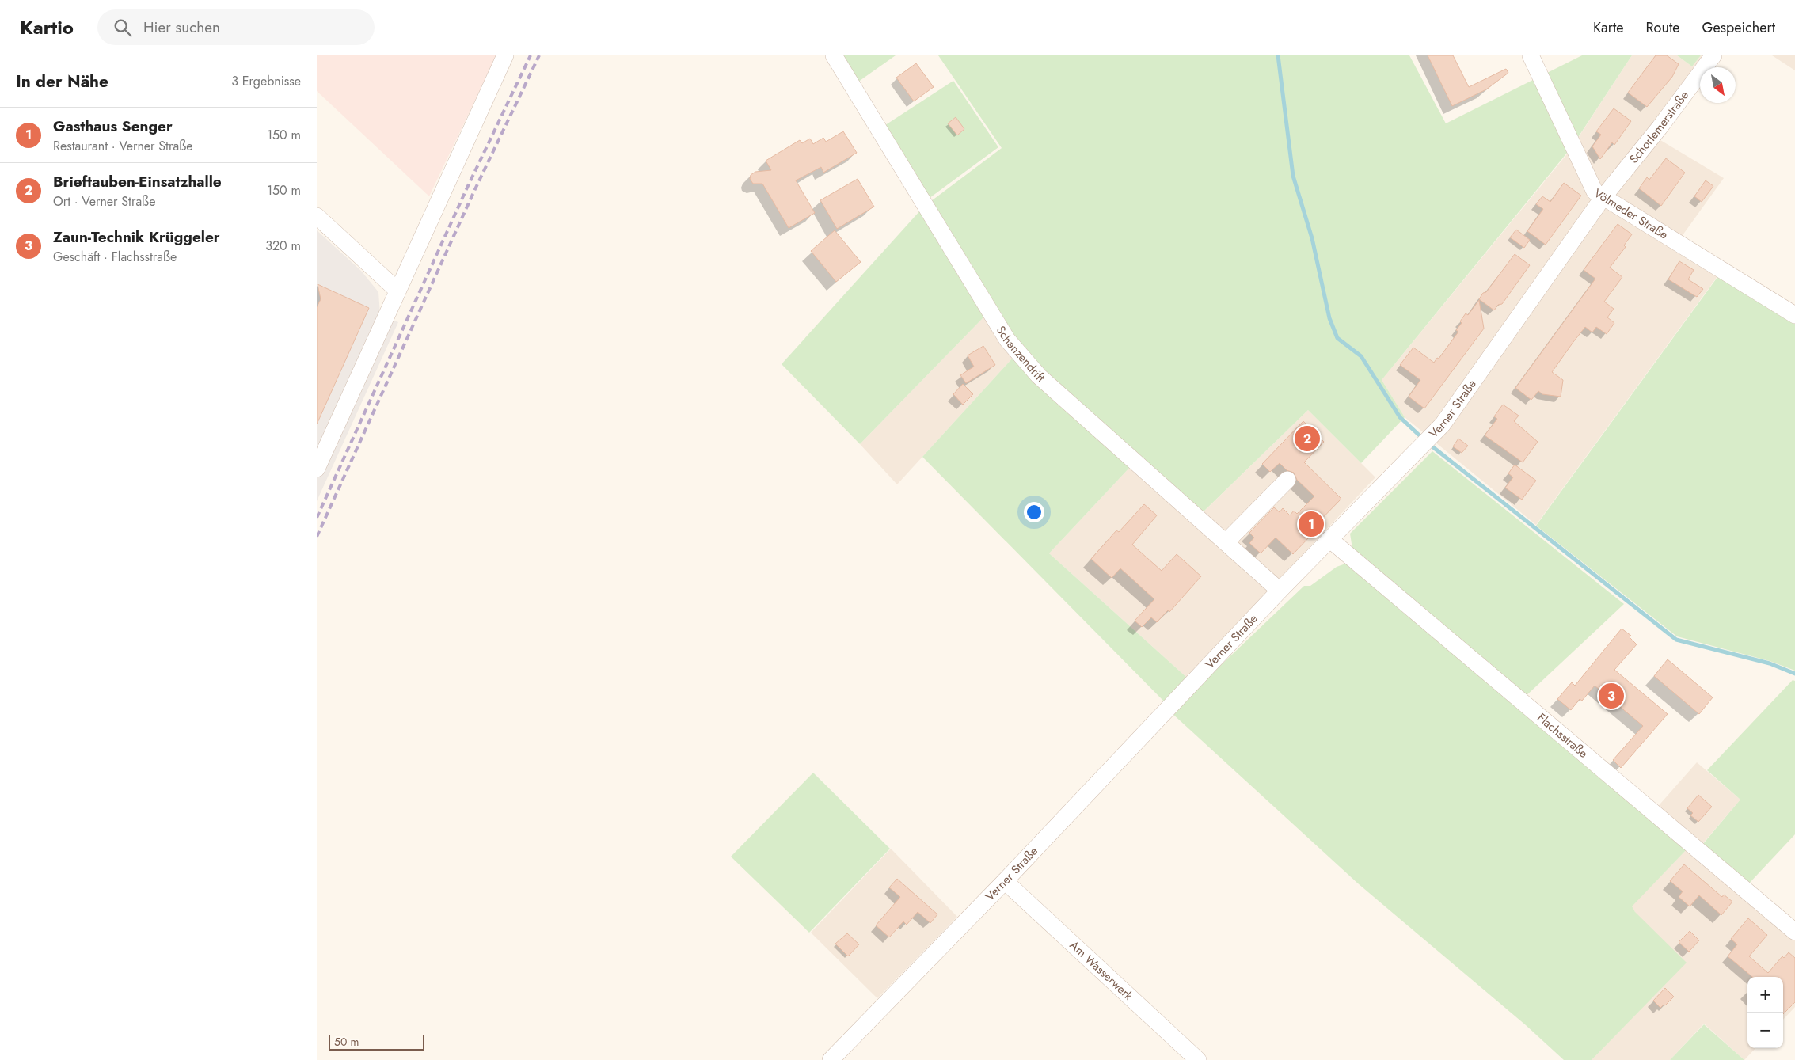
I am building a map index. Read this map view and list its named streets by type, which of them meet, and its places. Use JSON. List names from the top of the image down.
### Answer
{
  "streets": {
    "street": [
      "Schorlemerstraße",
      "Völmeder Straße",
      "Schanzendrift",
      "Verner Straße",
      "Flachsstraße",
      "Am Wasserwerk"
    ]
  },
  "crossings": [
    ["Schorlemerstraße", "Völmeder Straße"],
    ["Schorlemerstraße", "Verner Straße"],
    ["Völmeder Straße", "Verner Straße"],
    ["Schanzendrift", "Verner Straße"],
    ["Verner Straße", "Flachsstraße"],
    ["Verner Straße", "Am Wasserwerk"]
  ],
  "scale_bar": "50 m",
  "north": "bottom right",
  "page": {
    "header": "Kartio",
    "search": "Hier suchen",
    "nav": ["Karte", "Route", "Gespeichert"],
    "heading": ["In der Nähe", "3 Ergebnisse"],
    "list": [
      {
        "mark": "1",
        "name": "Gasthaus Senger",
        "note": "Restaurant · Verner Straße",
        "value": "150 m"
      },
      {
        "mark": "2",
        "name": "Brieftauben-Einsatzhalle",
        "note": "Ort · Verner Straße",
        "value": "150 m"
      },
      {
        "mark": "3",
        "name": "Zaun-Technik Krüggeler",
        "note": "Geschäft · Flachsstraße",
        "value": "320 m"
      }
    ],
    "pins": ["2", "1", "3"],
    "map_buttons": ["+", "−"],
    "scale": "50 m"
  }
}
